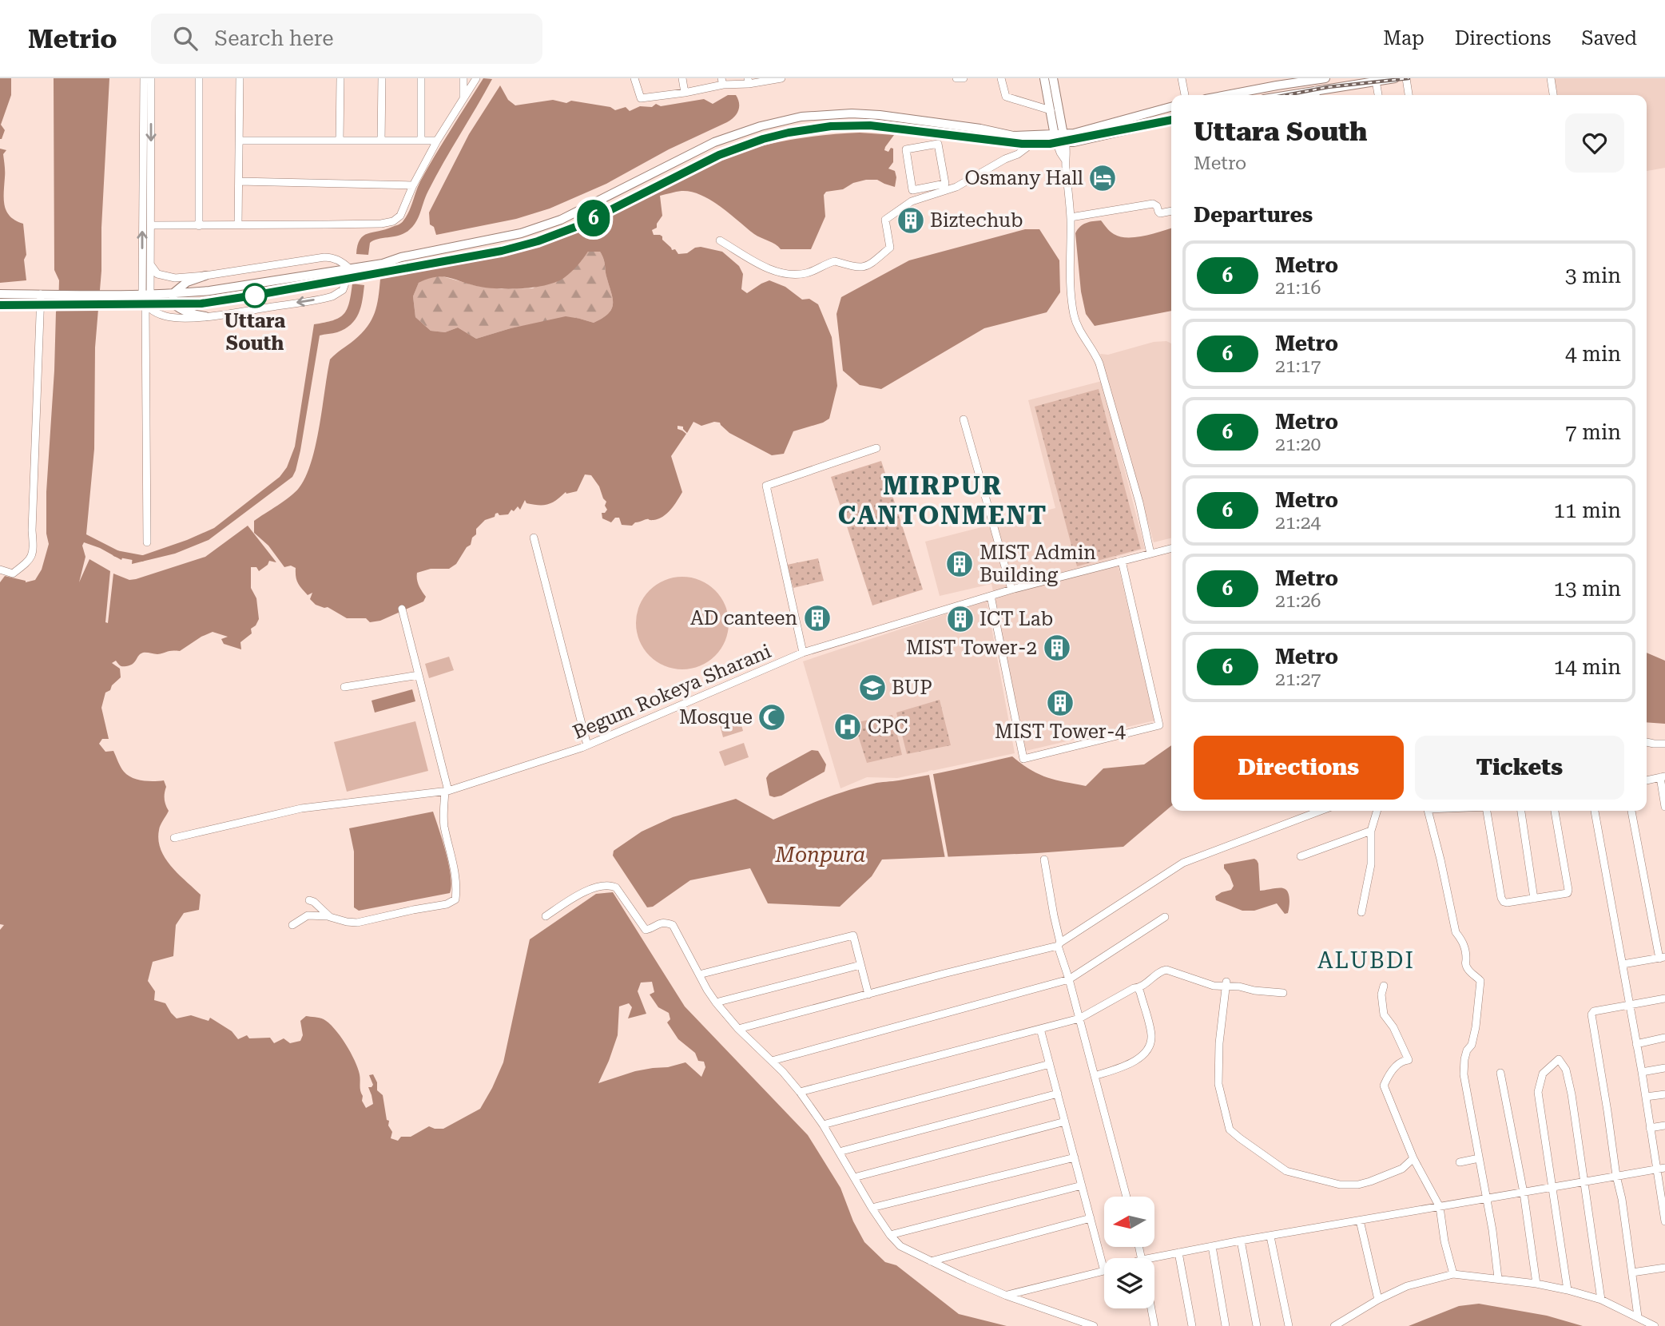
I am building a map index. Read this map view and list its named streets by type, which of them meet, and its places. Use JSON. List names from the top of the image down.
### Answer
{
  "streets": {
    "street": ["Begum Rokeya Sharani"]
  },
  "districts": ["MIRPUR CANTONMENT", "ALUBDI"],
  "water": ["Monpura"],
  "places": {
    "hotel": ["Osmany Hall"],
    "building": [
      "Biztechub",
      "MIST Admin Building",
      "AD canteen",
      "ICT Lab",
      "MIST Tower-2",
      "MIST Tower-4"
    ],
    "other": ["Uttara South"],
    "school or university": ["BUP"],
    "mosque": ["Mosque"],
    "hospital": ["CPC"]
  },
  "lines": ["metro line 6"],
  "north": "left",
  "page": {
    "header": "Metrio",
    "search": "Search here",
    "nav": ["Map", "Directions", "Saved"],
    "on_map": "6",
    "heading": [
      ["Uttara South", "Metro"],
      "Departures"
    ],
    "list": [
      {
        "mark": "6",
        "name": "Metro",
        "note": "21:16",
        "value": "3 min"
      },
      {
        "mark": "6",
        "name": "Metro",
        "note": "21:17",
        "value": "4 min"
      },
      {
        "mark": "6",
        "name": "Metro",
        "note": "21:20",
        "value": "7 min"
      },
      {
        "mark": "6",
        "name": "Metro",
        "note": "21:24",
        "value": "11 min"
      },
      {
        "mark": "6",
        "name": "Metro",
        "note": "21:26",
        "value": "13 min"
      },
      {
        "mark": "6",
        "name": "Metro",
        "note": "21:27",
        "value": "14 min"
      }
    ],
    "buttons": ["Directions", "Tickets"]
  }
}
